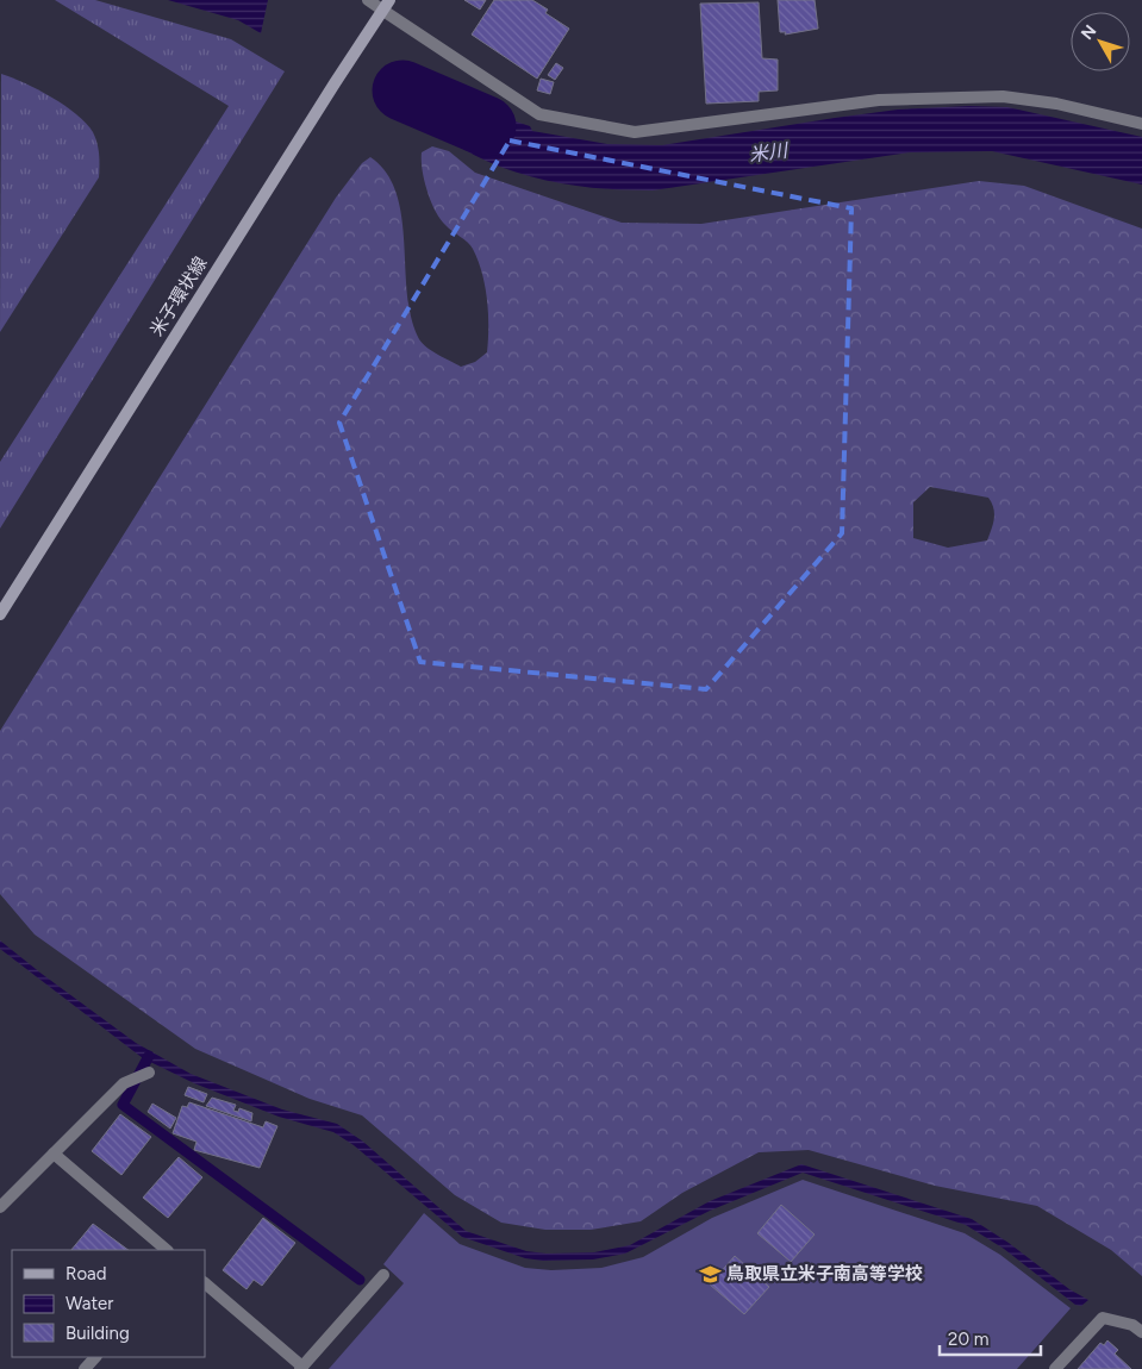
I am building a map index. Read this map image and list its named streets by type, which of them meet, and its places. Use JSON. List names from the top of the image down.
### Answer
{
  "streets": {
    "main road": ["米子環状線"]
  },
  "water": ["米川"],
  "places": {
    "school or university": ["鳥取県立米子南高等学校"]
  },
  "legend": ["Road", "Water", "Building"],
  "scale_bar": "20 m",
  "north": "top left"
}
